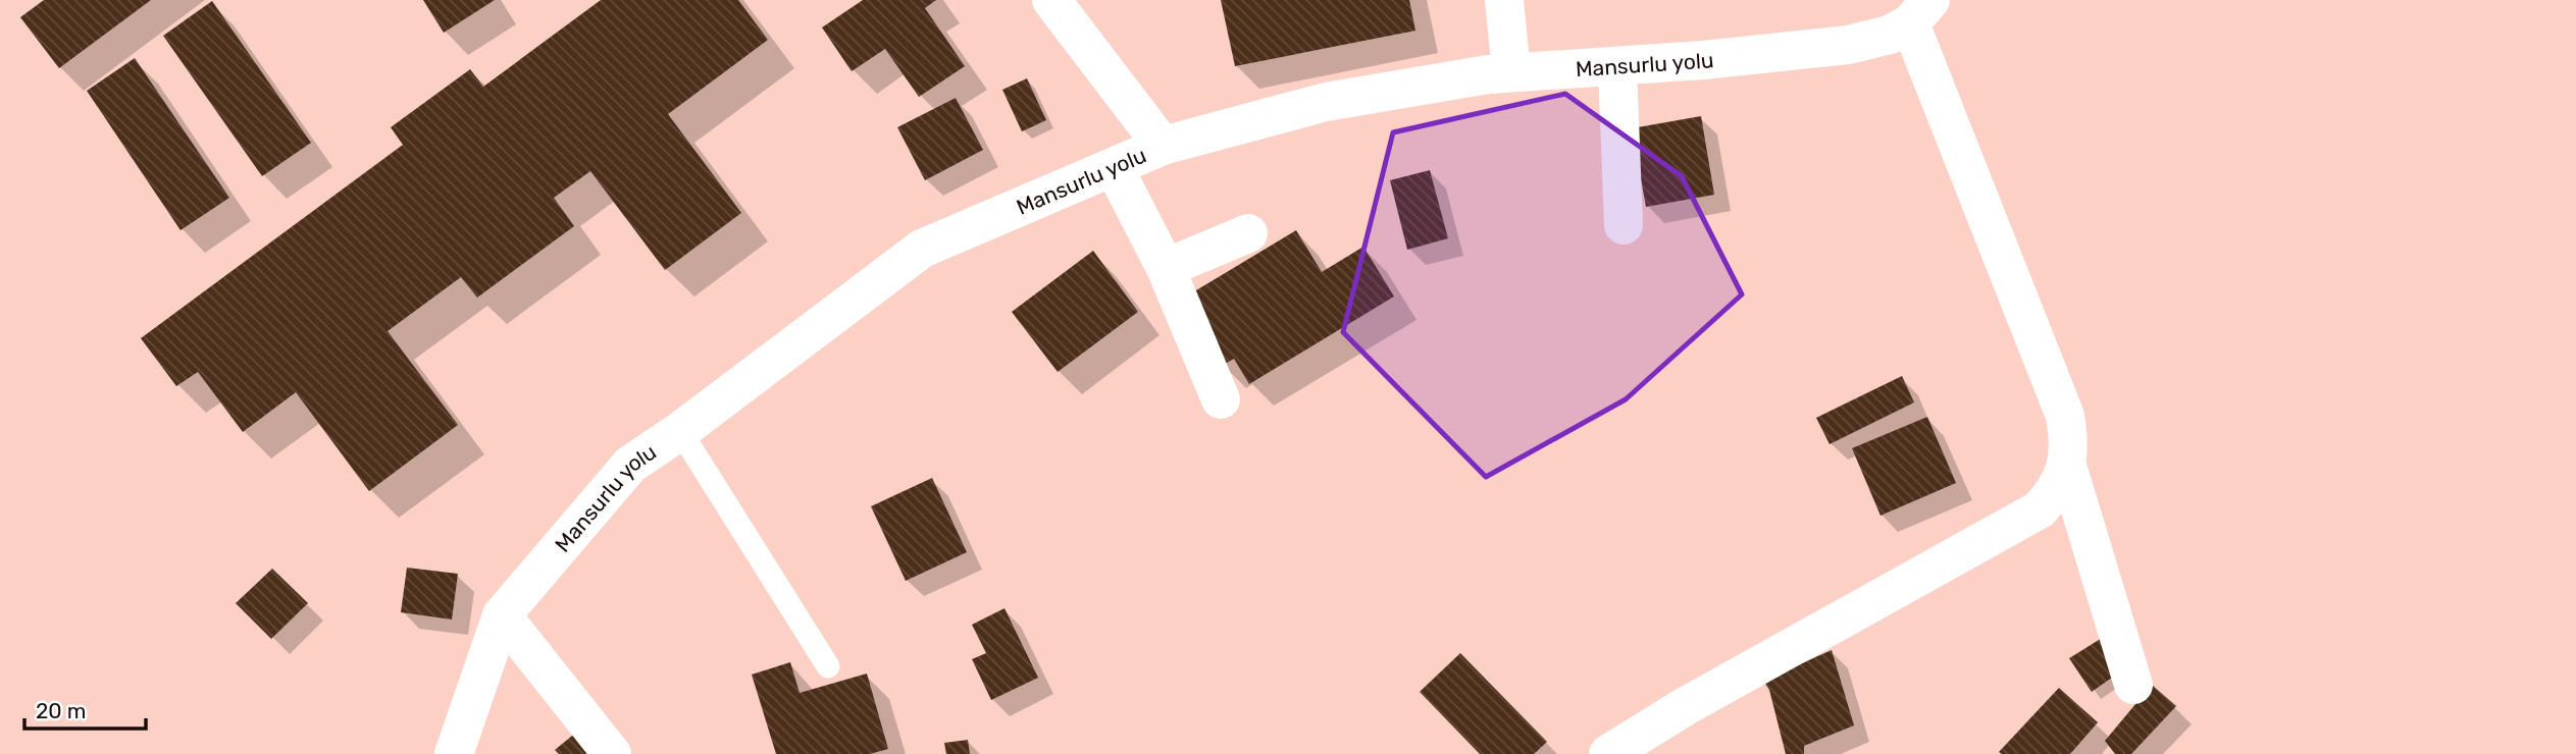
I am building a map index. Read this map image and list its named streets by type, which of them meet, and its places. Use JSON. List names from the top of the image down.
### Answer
{
  "streets": {
    "street": ["Mansurlu yolu"]
  },
  "scale_bar": "20 m"
}
